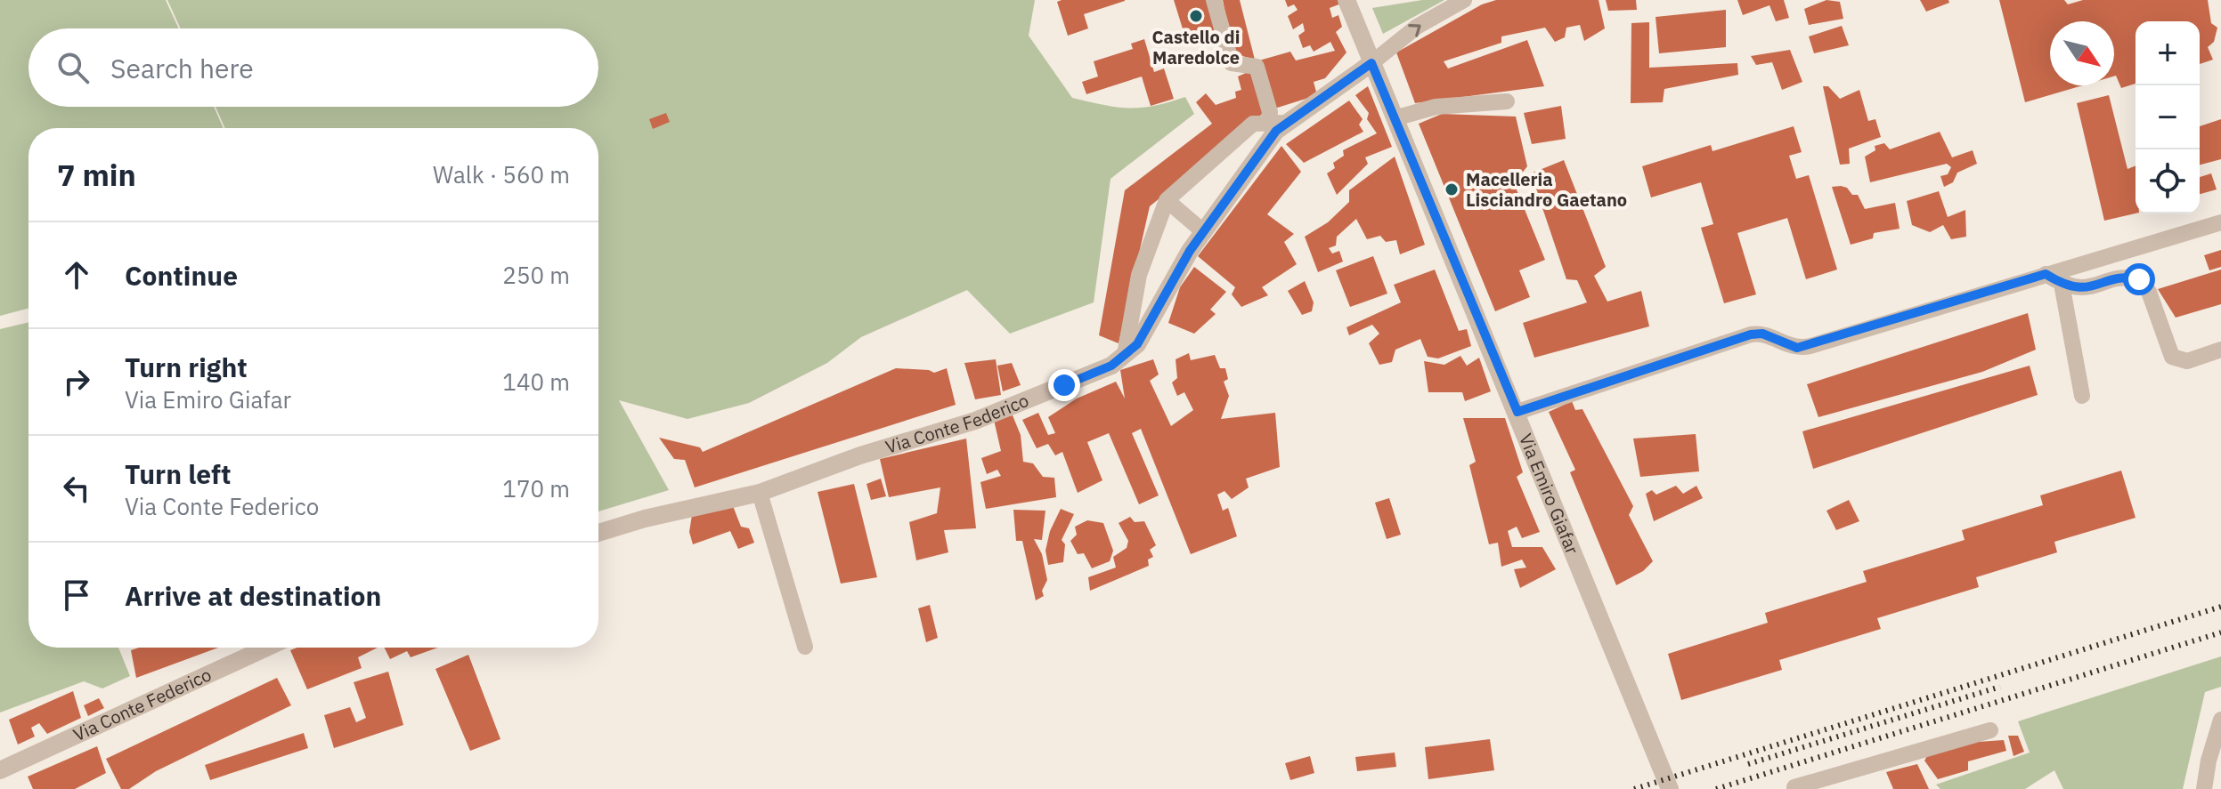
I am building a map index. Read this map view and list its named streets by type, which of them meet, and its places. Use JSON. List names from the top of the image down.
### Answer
{
  "streets": {
    "street": ["Via Conte Federico", "Via Emiro Giafar"]
  },
  "crossings": [
    ["Via Conte Federico", "Via Emiro Giafar"]
  ],
  "places": ["Castello di Maredolce", "Macelleria Lisciandro Gaetano"],
  "north": "bottom right",
  "page": {
    "map_buttons": ["+", "−"],
    "search": "Search here",
    "heading": ["7 min", "Walk · 560 m"],
    "list": [
      ["Continue", "250 m"],
      ["Turn right", "Via Emiro Giafar", "140 m"],
      ["Turn left", "Via Conte Federico", "170 m"],
      "Arrive at destination"
    ]
  }
}
